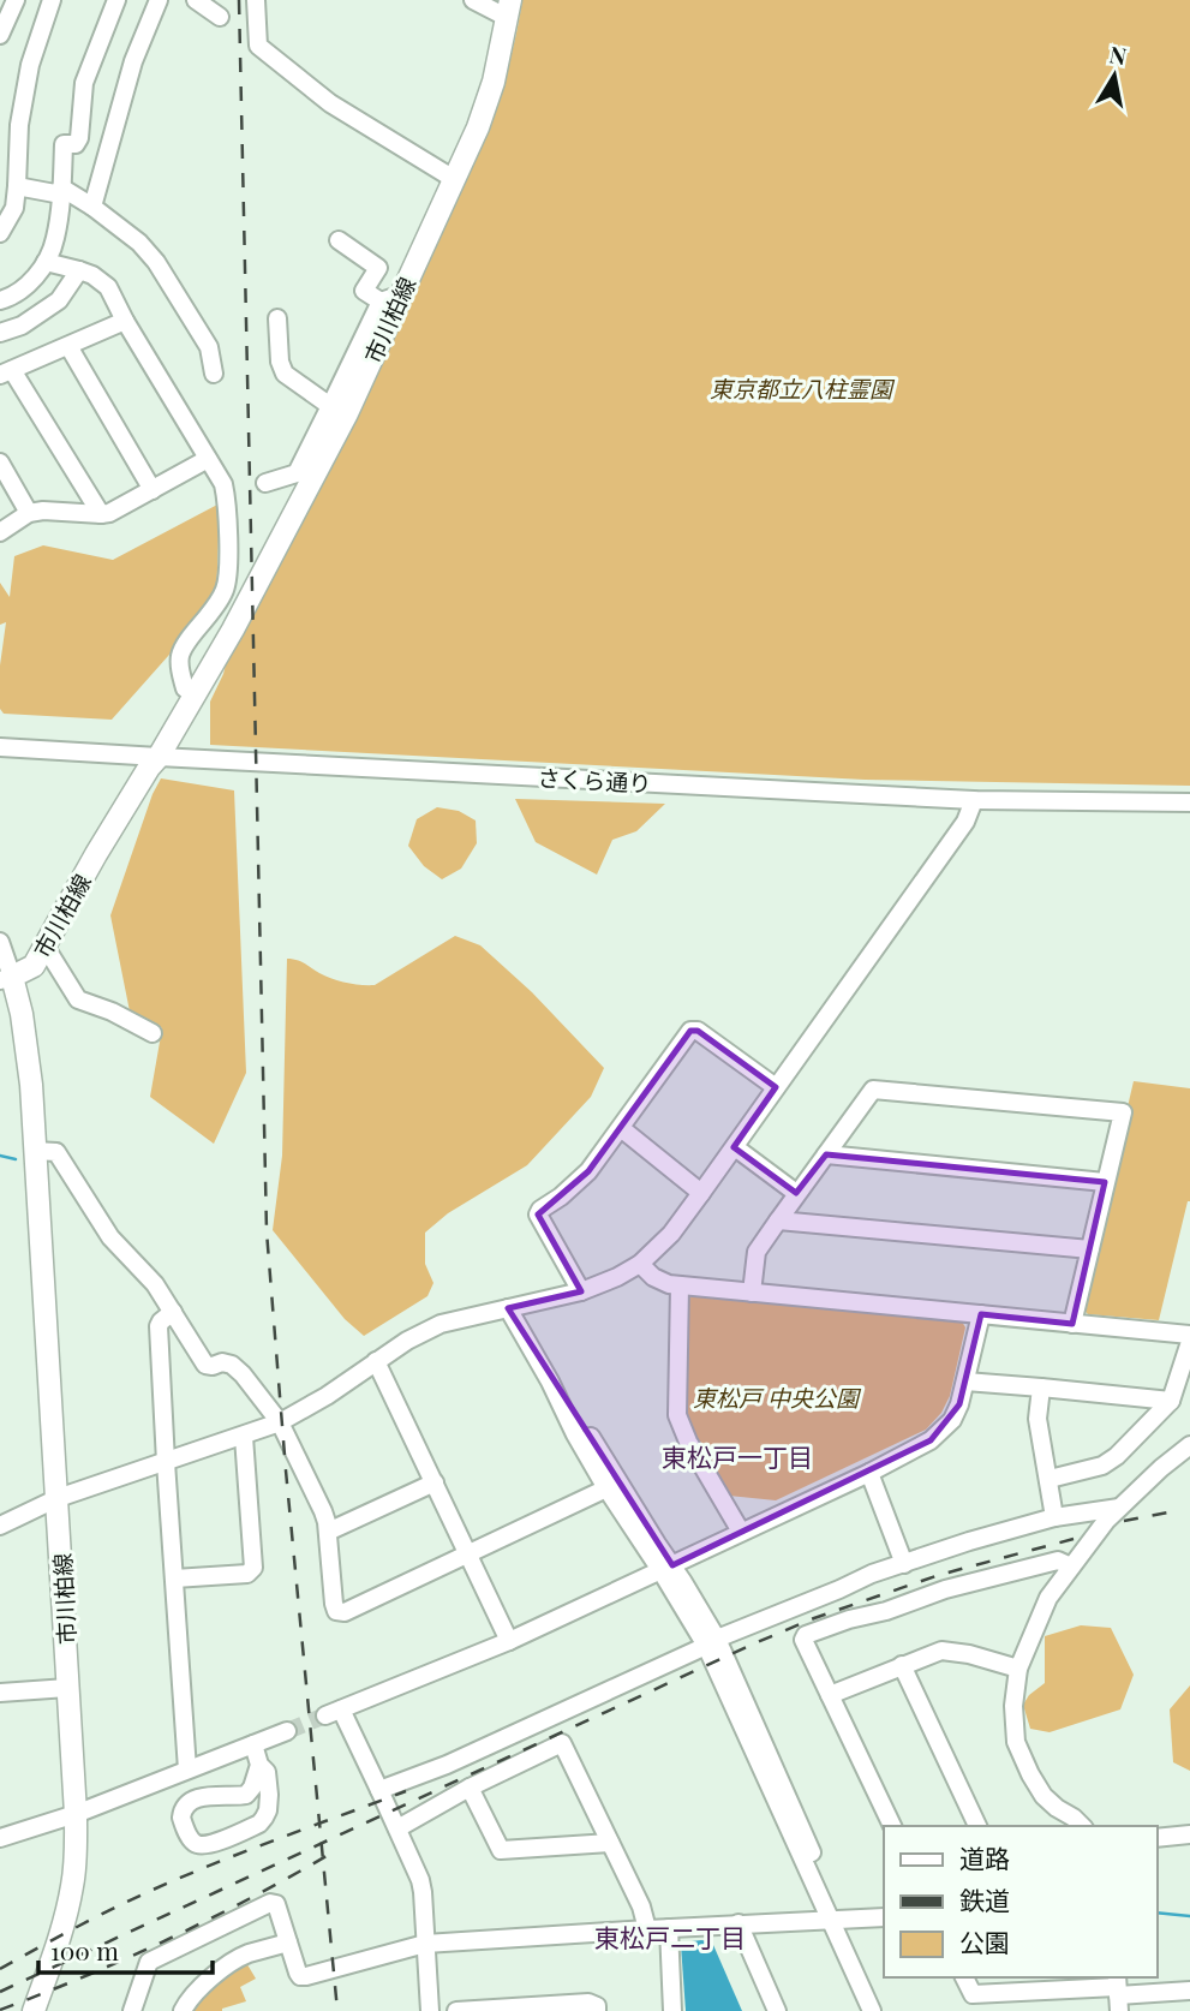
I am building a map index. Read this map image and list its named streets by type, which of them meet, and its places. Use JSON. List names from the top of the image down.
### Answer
{
  "streets": {
    "main road": ["市川柏線"],
    "street": ["さくら通り"]
  },
  "crossings": [
    ["市川柏線", "さくら通り"]
  ],
  "districts": ["東松戸一丁目", "東松戸二丁目"],
  "parks": ["東京都立八柱霊園", "東松戸 中央公園"],
  "legend": ["道路", "鉄道", "公園"],
  "scale_bar": "100 m",
  "north": "top"
}
